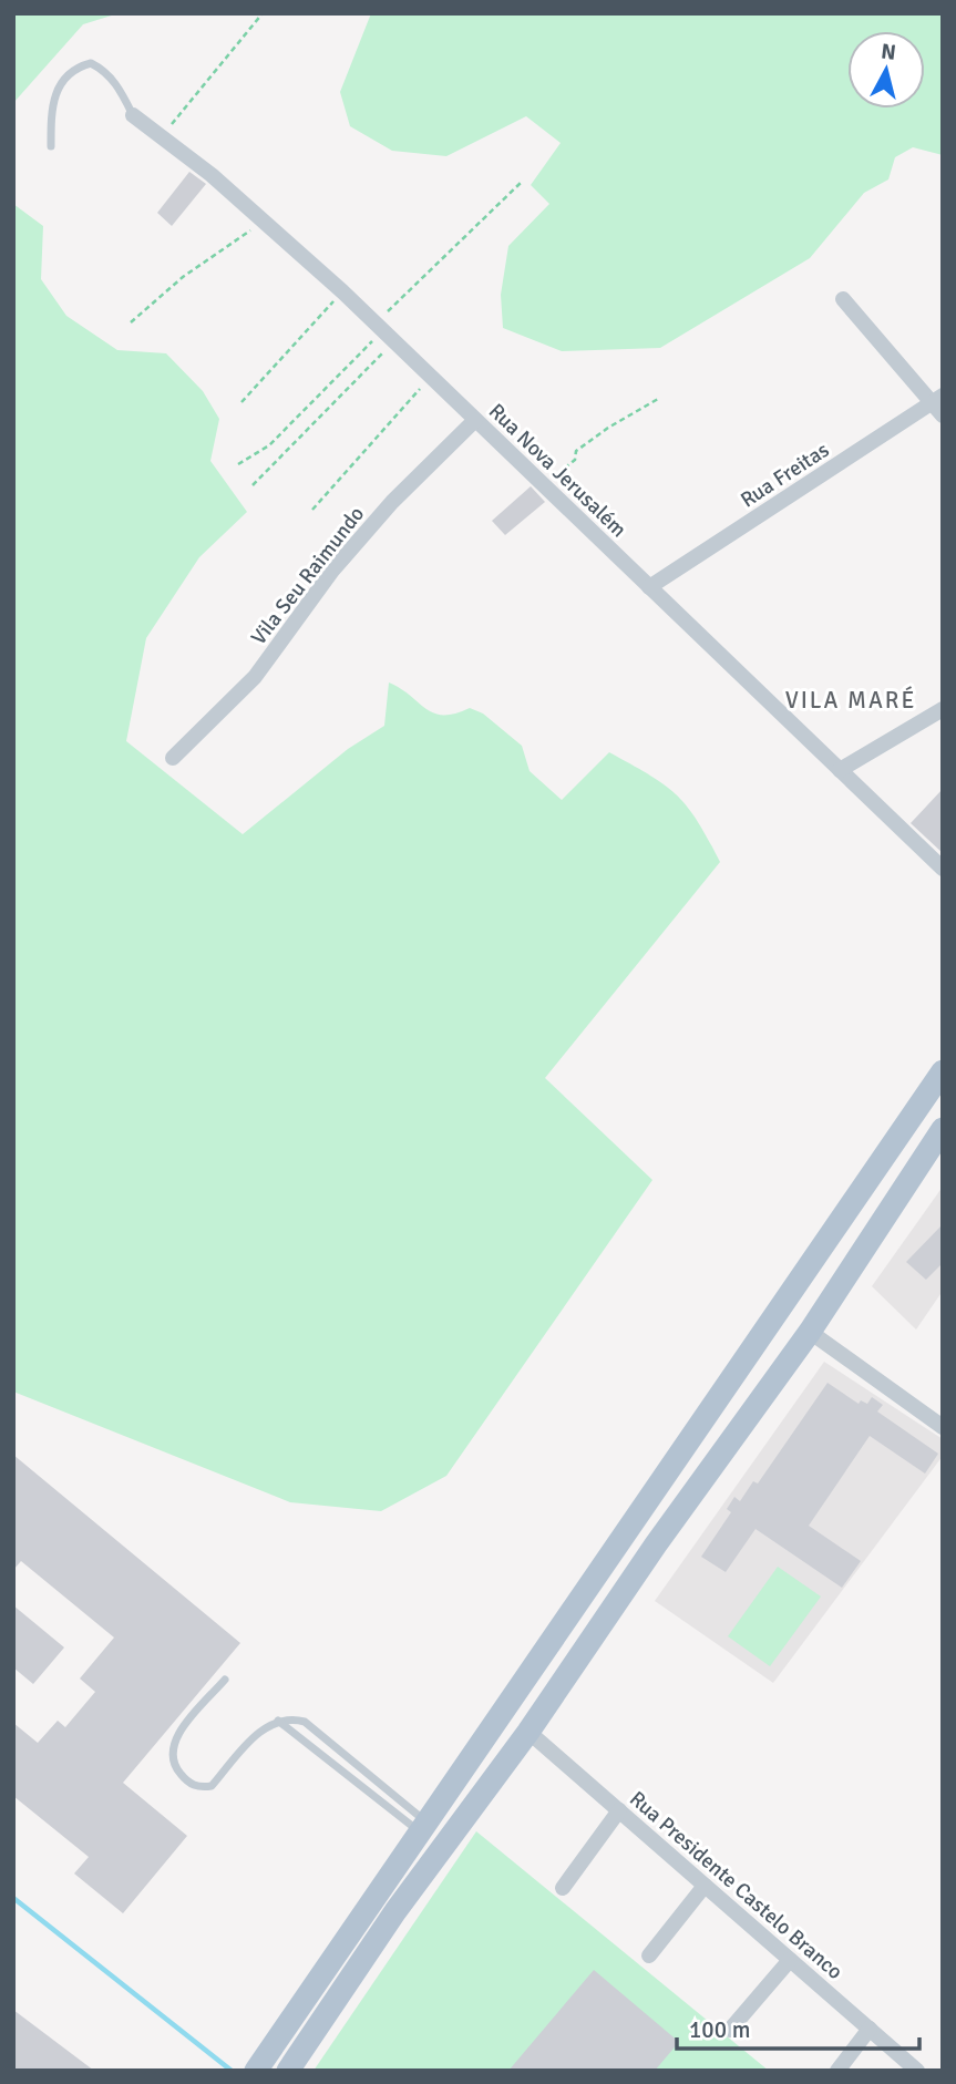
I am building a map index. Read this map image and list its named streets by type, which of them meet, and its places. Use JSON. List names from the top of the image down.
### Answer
{
  "streets": {
    "street": [
      "Rua Nova Jerusalém",
      "Rua Freitas",
      "Vila Seu Raimundo",
      "Rua Presidente Castelo Branco"
    ]
  },
  "crossings": [
    ["Rua Nova Jerusalém", "Rua Freitas"],
    ["Rua Nova Jerusalém", "Vila Seu Raimundo"]
  ],
  "districts": ["VILA MARÉ"],
  "scale_bar": "100 m",
  "north": "top"
}
